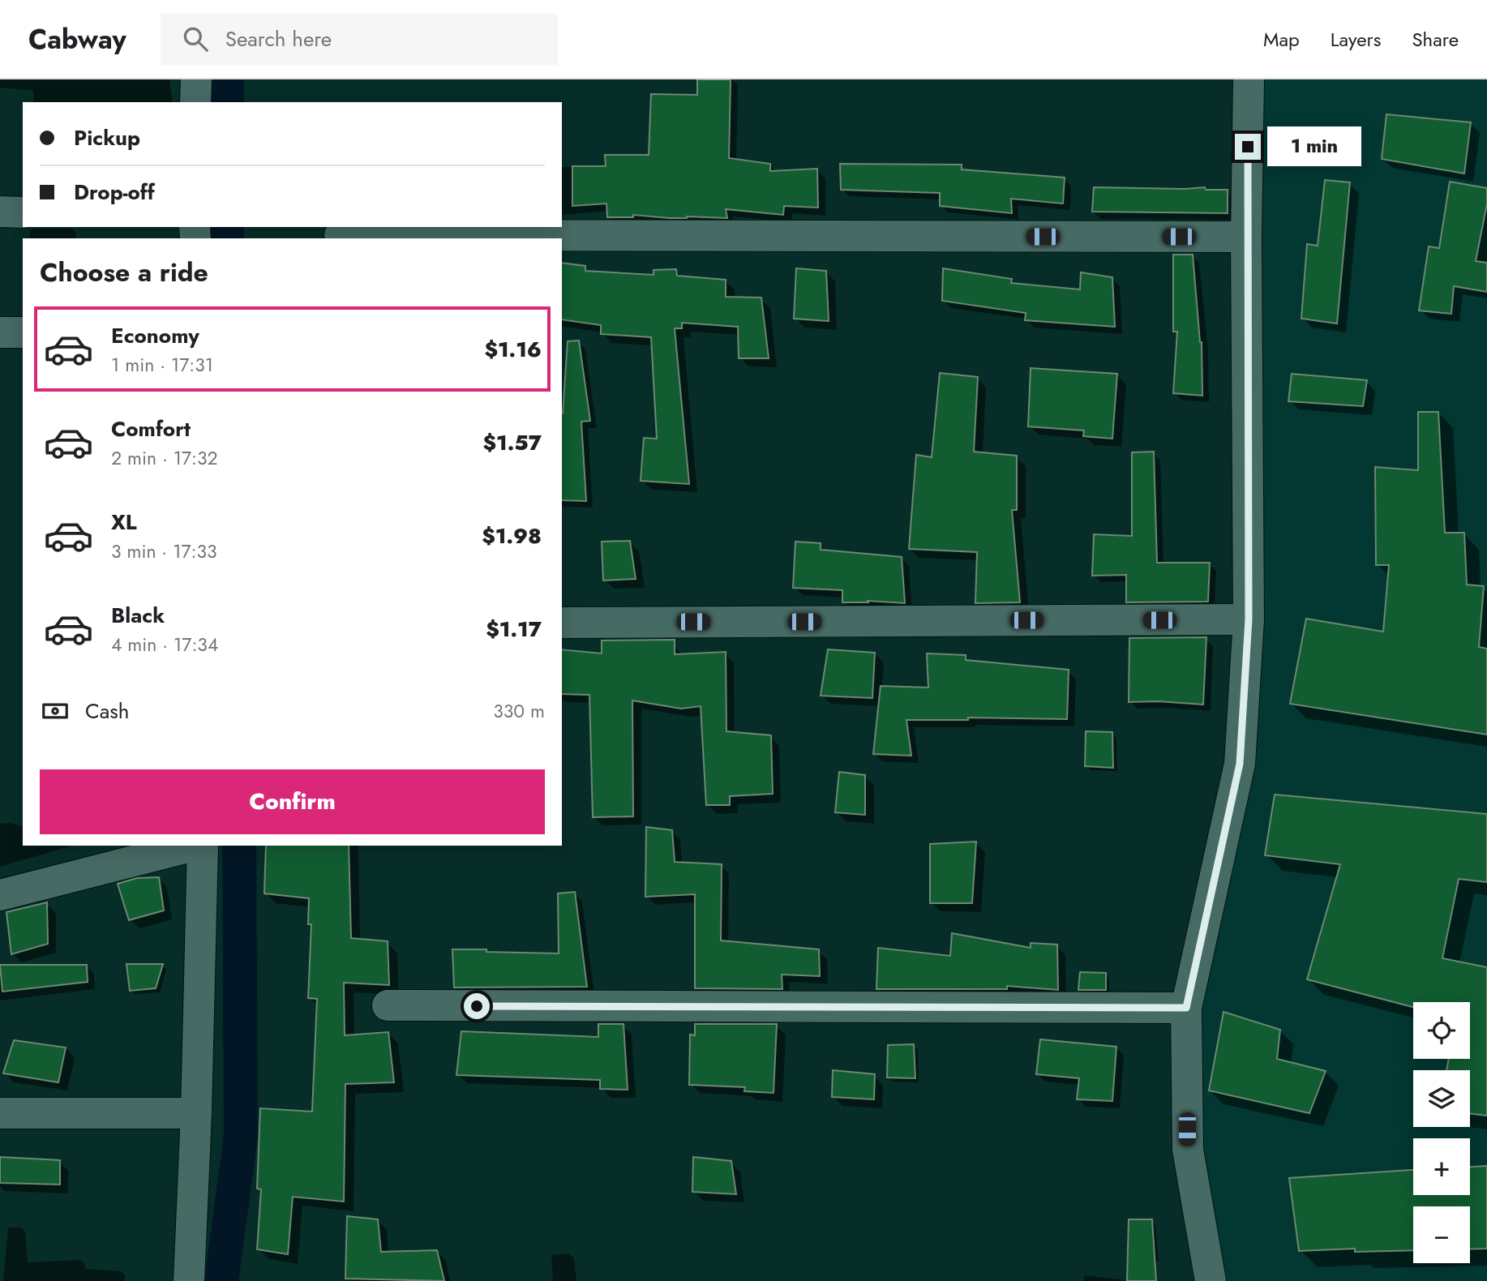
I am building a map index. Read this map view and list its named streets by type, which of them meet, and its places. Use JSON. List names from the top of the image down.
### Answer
{
  "page": {
    "header": "Cabway",
    "search": "Search here",
    "nav": ["Map", "Layers", "Share"],
    "banner": ["Pickup", "Drop-off"],
    "bubble": "1 min",
    "heading": "Choose a ride",
    "list": [
      {
        "name": "Economy",
        "note": "1 min · 17:31",
        "value": "$1.16"
      },
      {
        "name": "Comfort",
        "note": "2 min · 17:32",
        "value": "$1.57"
      },
      {
        "name": "XL",
        "note": "3 min · 17:33",
        "value": "$1.98"
      },
      {
        "name": "Black",
        "note": "4 min · 17:34",
        "value": "$1.17"
      }
    ],
    "pay": ["Cash", "330 m"],
    "buttons": "Confirm",
    "map_buttons": ["+", "−"]
  }
}
